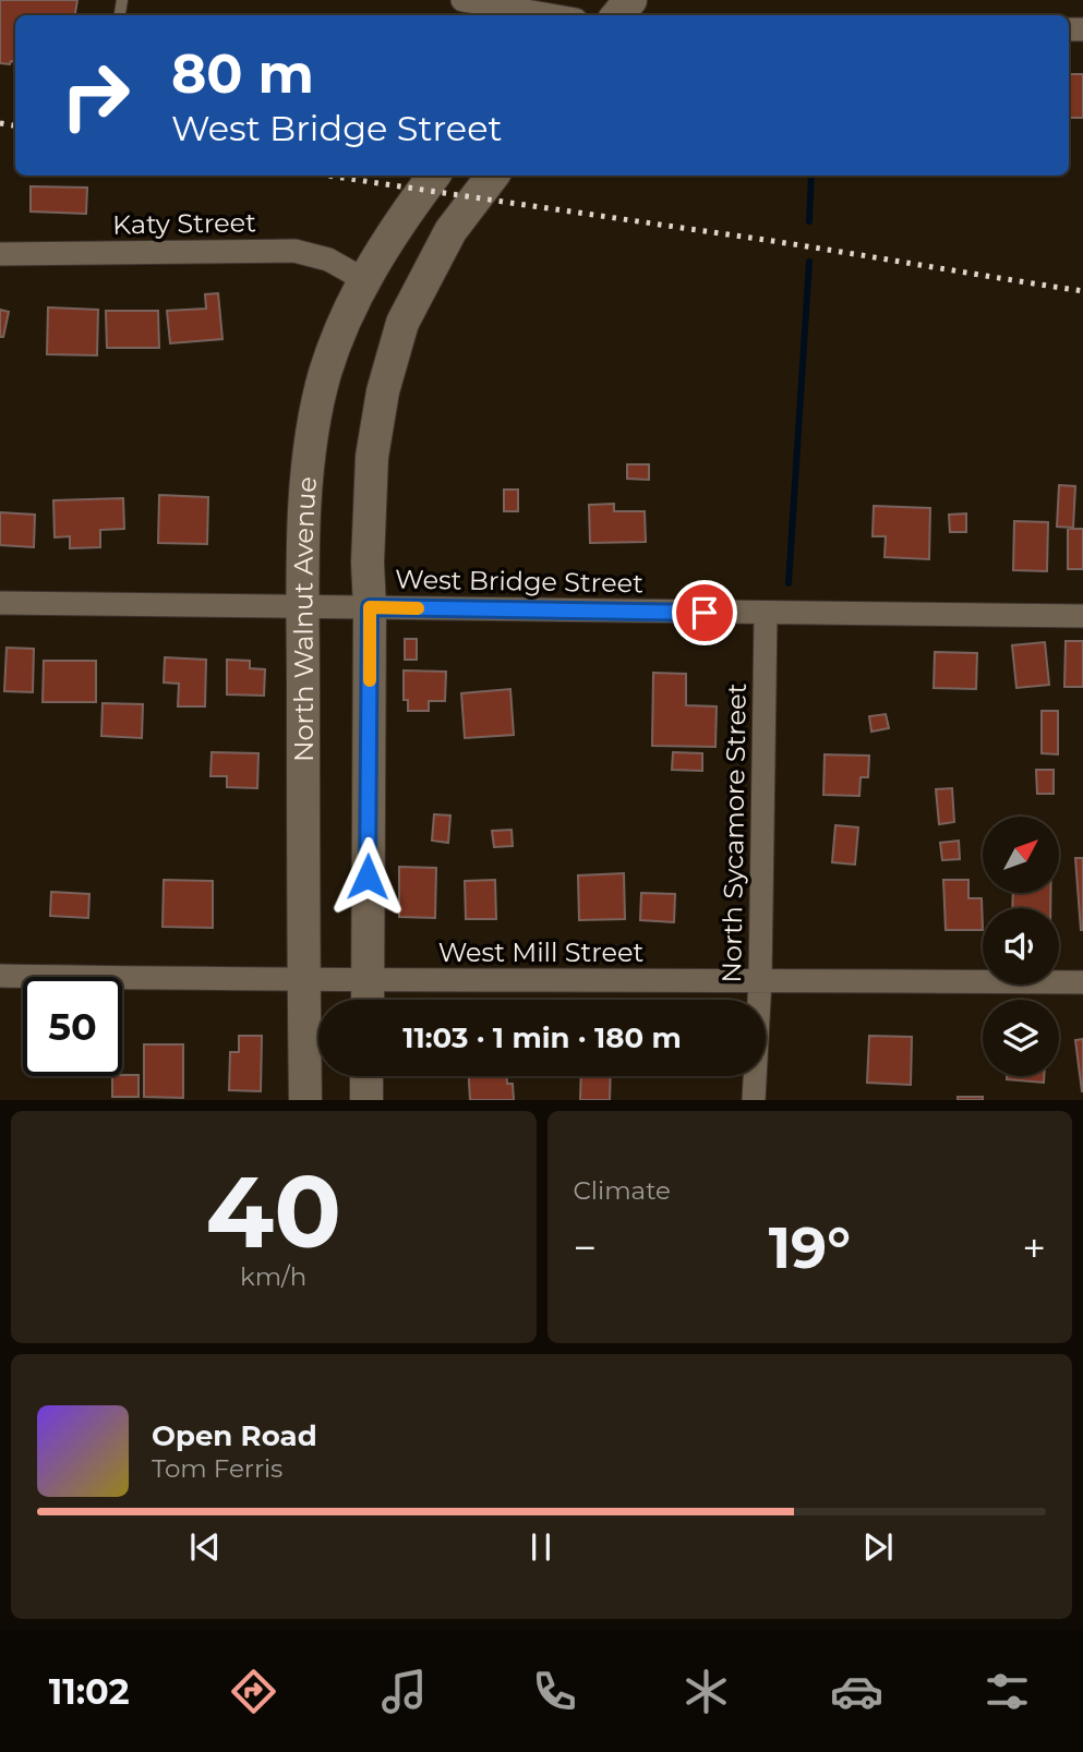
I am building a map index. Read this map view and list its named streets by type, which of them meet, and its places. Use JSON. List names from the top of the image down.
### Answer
{
  "streets": {
    "main road": ["North Walnut Avenue"],
    "street": [
      "Katy Street",
      "West Bridge Street",
      "North Sycamore Street",
      "West Mill Street"
    ]
  },
  "crossings": [
    ["Katy Street", "North Walnut Avenue"],
    ["West Bridge Street", "North Walnut Avenue"],
    ["West Bridge Street", "North Sycamore Street"],
    ["North Walnut Avenue", "West Mill Street"],
    ["North Sycamore Street", "West Mill Street"]
  ],
  "north": "top right",
  "page": {
    "turn": ["80 m", "West Bridge Street"],
    "limit": "50",
    "trip": "11:03 · 1 min · 180 m",
    "tile": [
      ["40", "km/h"],
      "Climate"
    ],
    "heat": ["−", "19°", "+"],
    "song": ["Open Road", "Tom Ferris"],
    "tabs": "11:02"
  }
}
